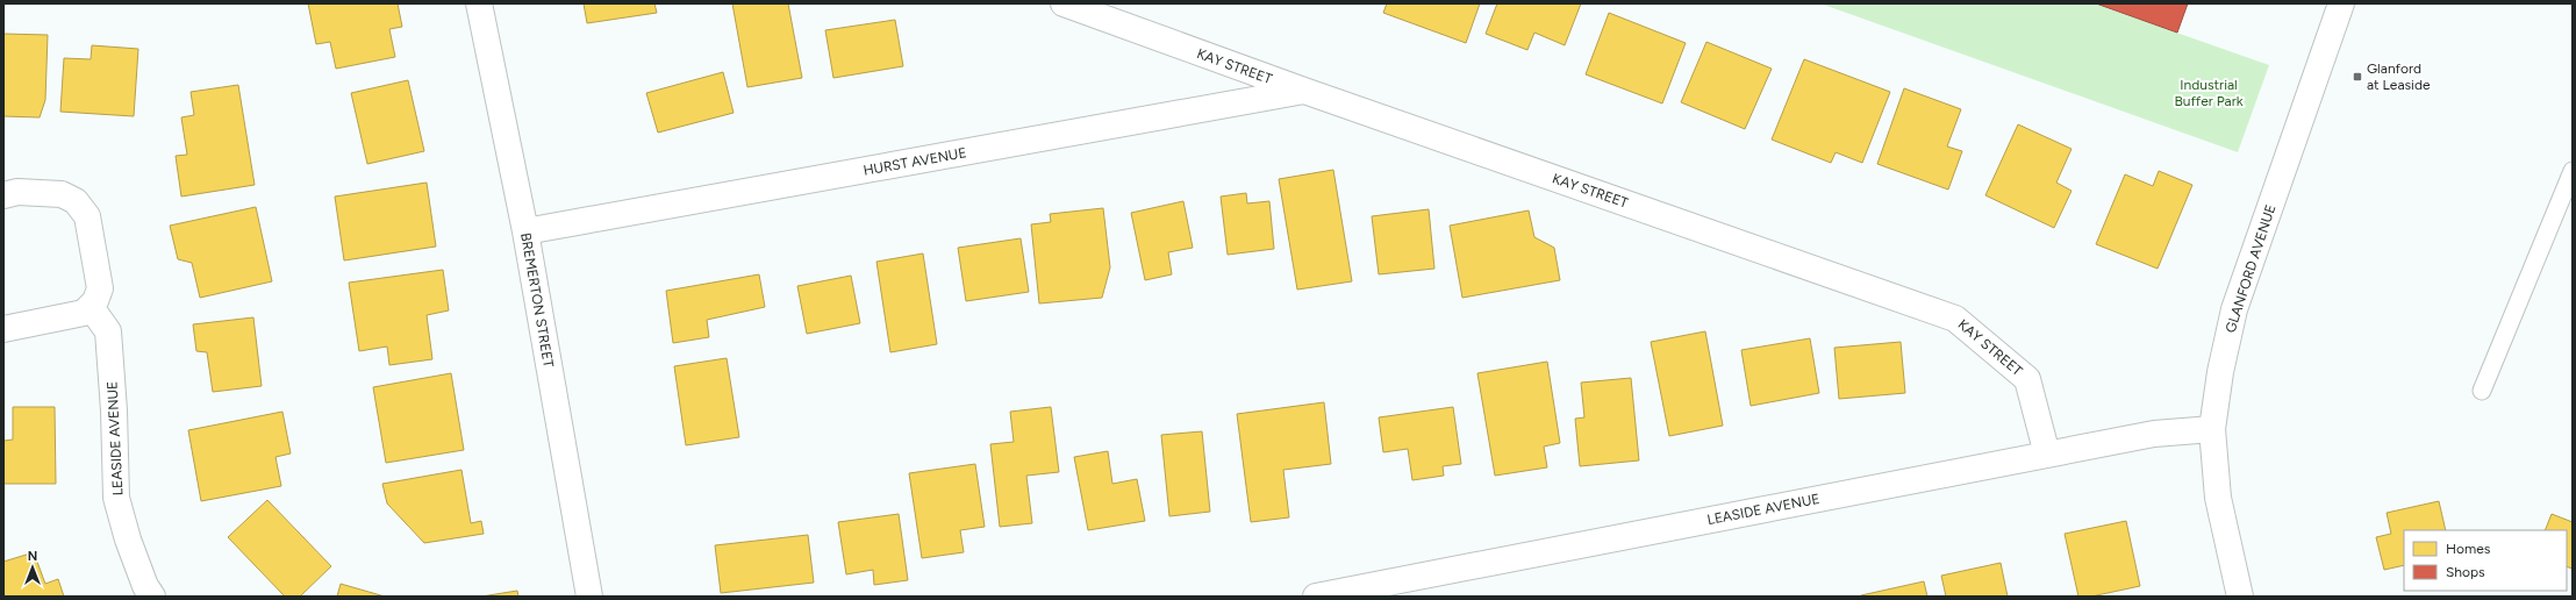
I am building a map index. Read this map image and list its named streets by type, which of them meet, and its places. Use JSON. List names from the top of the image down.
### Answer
{
  "streets": {
    "street": [
      "KAY STREET",
      "HURST AVENUE",
      "GLANFORD AVENUE",
      "BREMERTON STREET",
      "LEASIDE AVENUE"
    ]
  },
  "crossings": [
    ["KAY STREET", "HURST AVENUE"],
    ["KAY STREET", "LEASIDE AVENUE"],
    ["HURST AVENUE", "BREMERTON STREET"],
    ["GLANFORD AVENUE", "LEASIDE AVENUE"]
  ],
  "parks": ["Industrial Buffer Park"],
  "places": {
    "transit": ["Glanford at Leaside"]
  },
  "legend": ["Homes", "Shops"],
  "north": "top"
}
